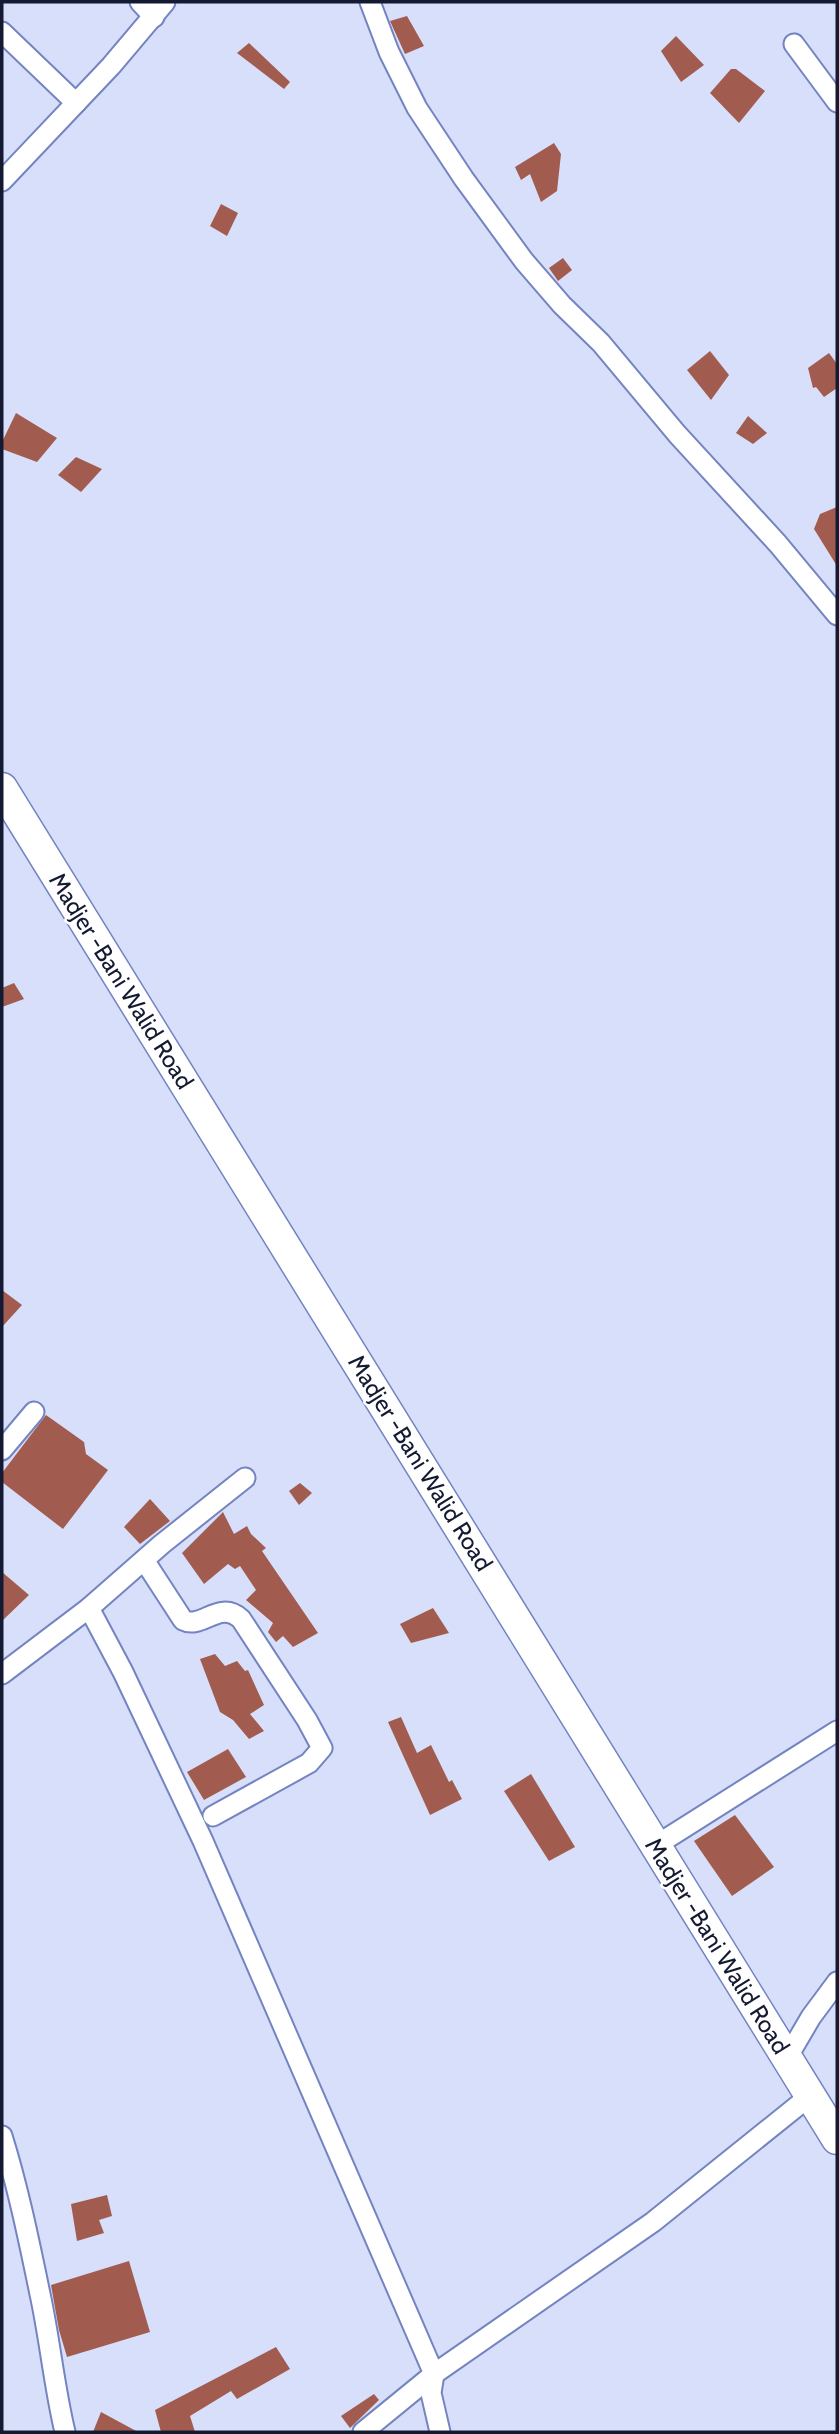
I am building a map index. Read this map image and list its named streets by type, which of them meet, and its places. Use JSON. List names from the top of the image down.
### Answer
{
  "streets": {
    "highway": ["Madjer -Bani Walid Road"]
  }
}
